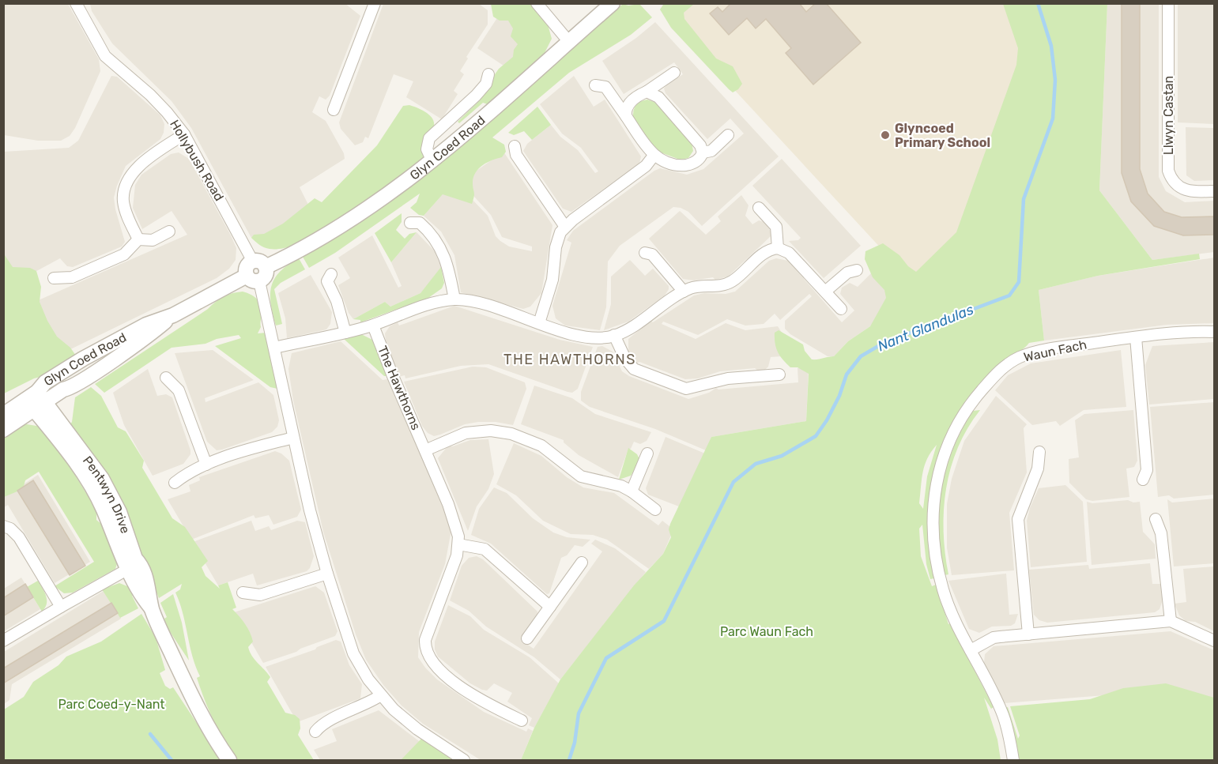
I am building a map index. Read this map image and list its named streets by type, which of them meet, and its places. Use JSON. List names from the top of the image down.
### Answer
{
  "streets": {
    "street": [
      "Llwyn Castan",
      "Glyn Coed Road",
      "Hollybush Road",
      "Waun Fach",
      "The Hawthorns",
      "Pentwyn Drive"
    ]
  },
  "crossings": [
    ["Glyn Coed Road", "Hollybush Road"],
    ["Glyn Coed Road", "Pentwyn Drive"]
  ],
  "districts": ["THE HAWTHORNS"],
  "water": ["Nant Glandulas"],
  "parks": ["Parc Waun Fach", "Parc Coed-y-Nant"],
  "places": ["Glyncoed Primary School"]
}
